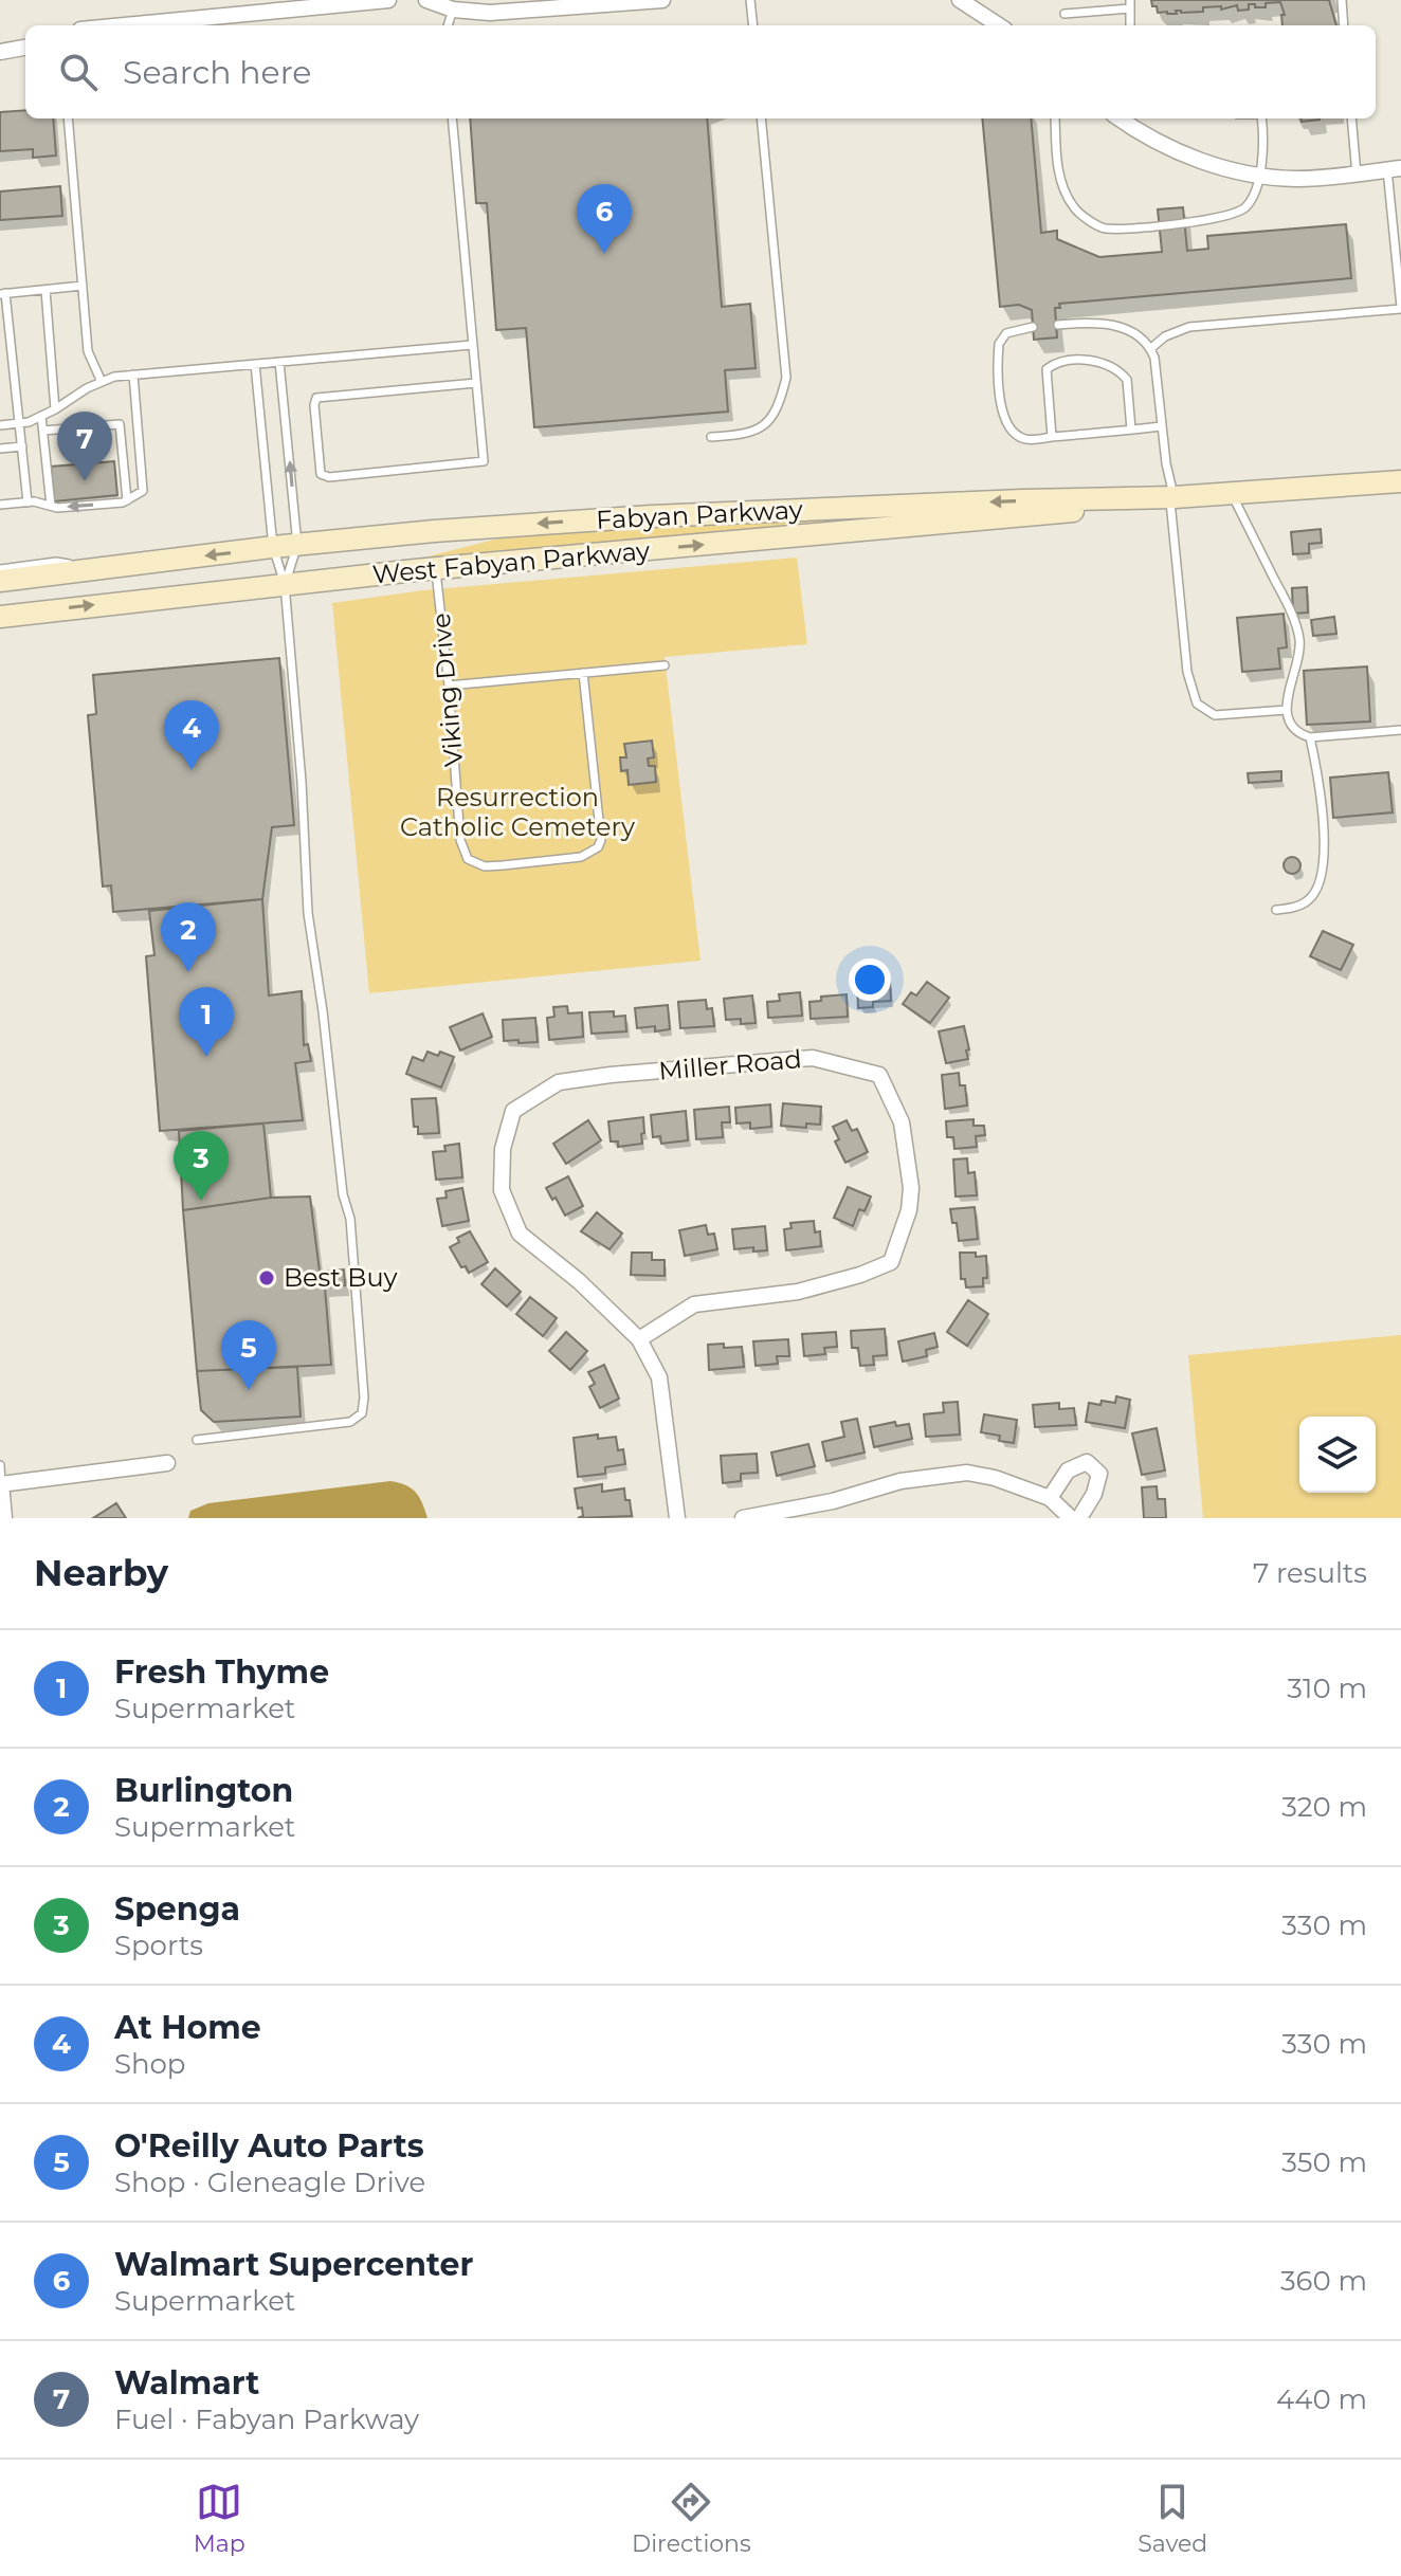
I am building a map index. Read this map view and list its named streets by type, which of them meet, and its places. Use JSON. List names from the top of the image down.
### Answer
{
  "streets": {
    "main road": ["Fabyan Parkway", "West Fabyan Parkway"],
    "street": ["Miller Road"],
    "lane": ["Viking Drive"]
  },
  "crossings": [
    ["Fabyan Parkway", "West Fabyan Parkway"],
    ["West Fabyan Parkway", "Viking Drive"]
  ],
  "one_way": ["Fabyan Parkway", "West Fabyan Parkway"],
  "parks": ["Resurrection Catholic Cemetery"],
  "places": ["Best Buy"],
  "page": {
    "search": "Search here",
    "pins": [
      "6",
      "7",
      "4",
      "2",
      "1",
      "3",
      "5"
    ],
    "heading": ["Nearby", "7 results"],
    "list": [
      {
        "mark": "1",
        "name": "Fresh Thyme",
        "note": "Supermarket",
        "value": "310 m"
      },
      {
        "mark": "2",
        "name": "Burlington",
        "note": "Supermarket",
        "value": "320 m"
      },
      {
        "mark": "3",
        "name": "Spenga",
        "note": "Sports",
        "value": "330 m"
      },
      {
        "mark": "4",
        "name": "At Home",
        "note": "Shop",
        "value": "330 m"
      },
      {
        "mark": "5",
        "name": "O'Reilly Auto Parts",
        "note": "Shop · Gleneagle Drive",
        "value": "350 m"
      },
      {
        "mark": "6",
        "name": "Walmart Supercenter",
        "note": "Supermarket",
        "value": "360 m"
      },
      {
        "mark": "7",
        "name": "Walmart",
        "note": "Fuel · Fabyan Parkway",
        "value": "440 m"
      }
    ],
    "nav": ["Map", "Directions", "Saved"]
  }
}
